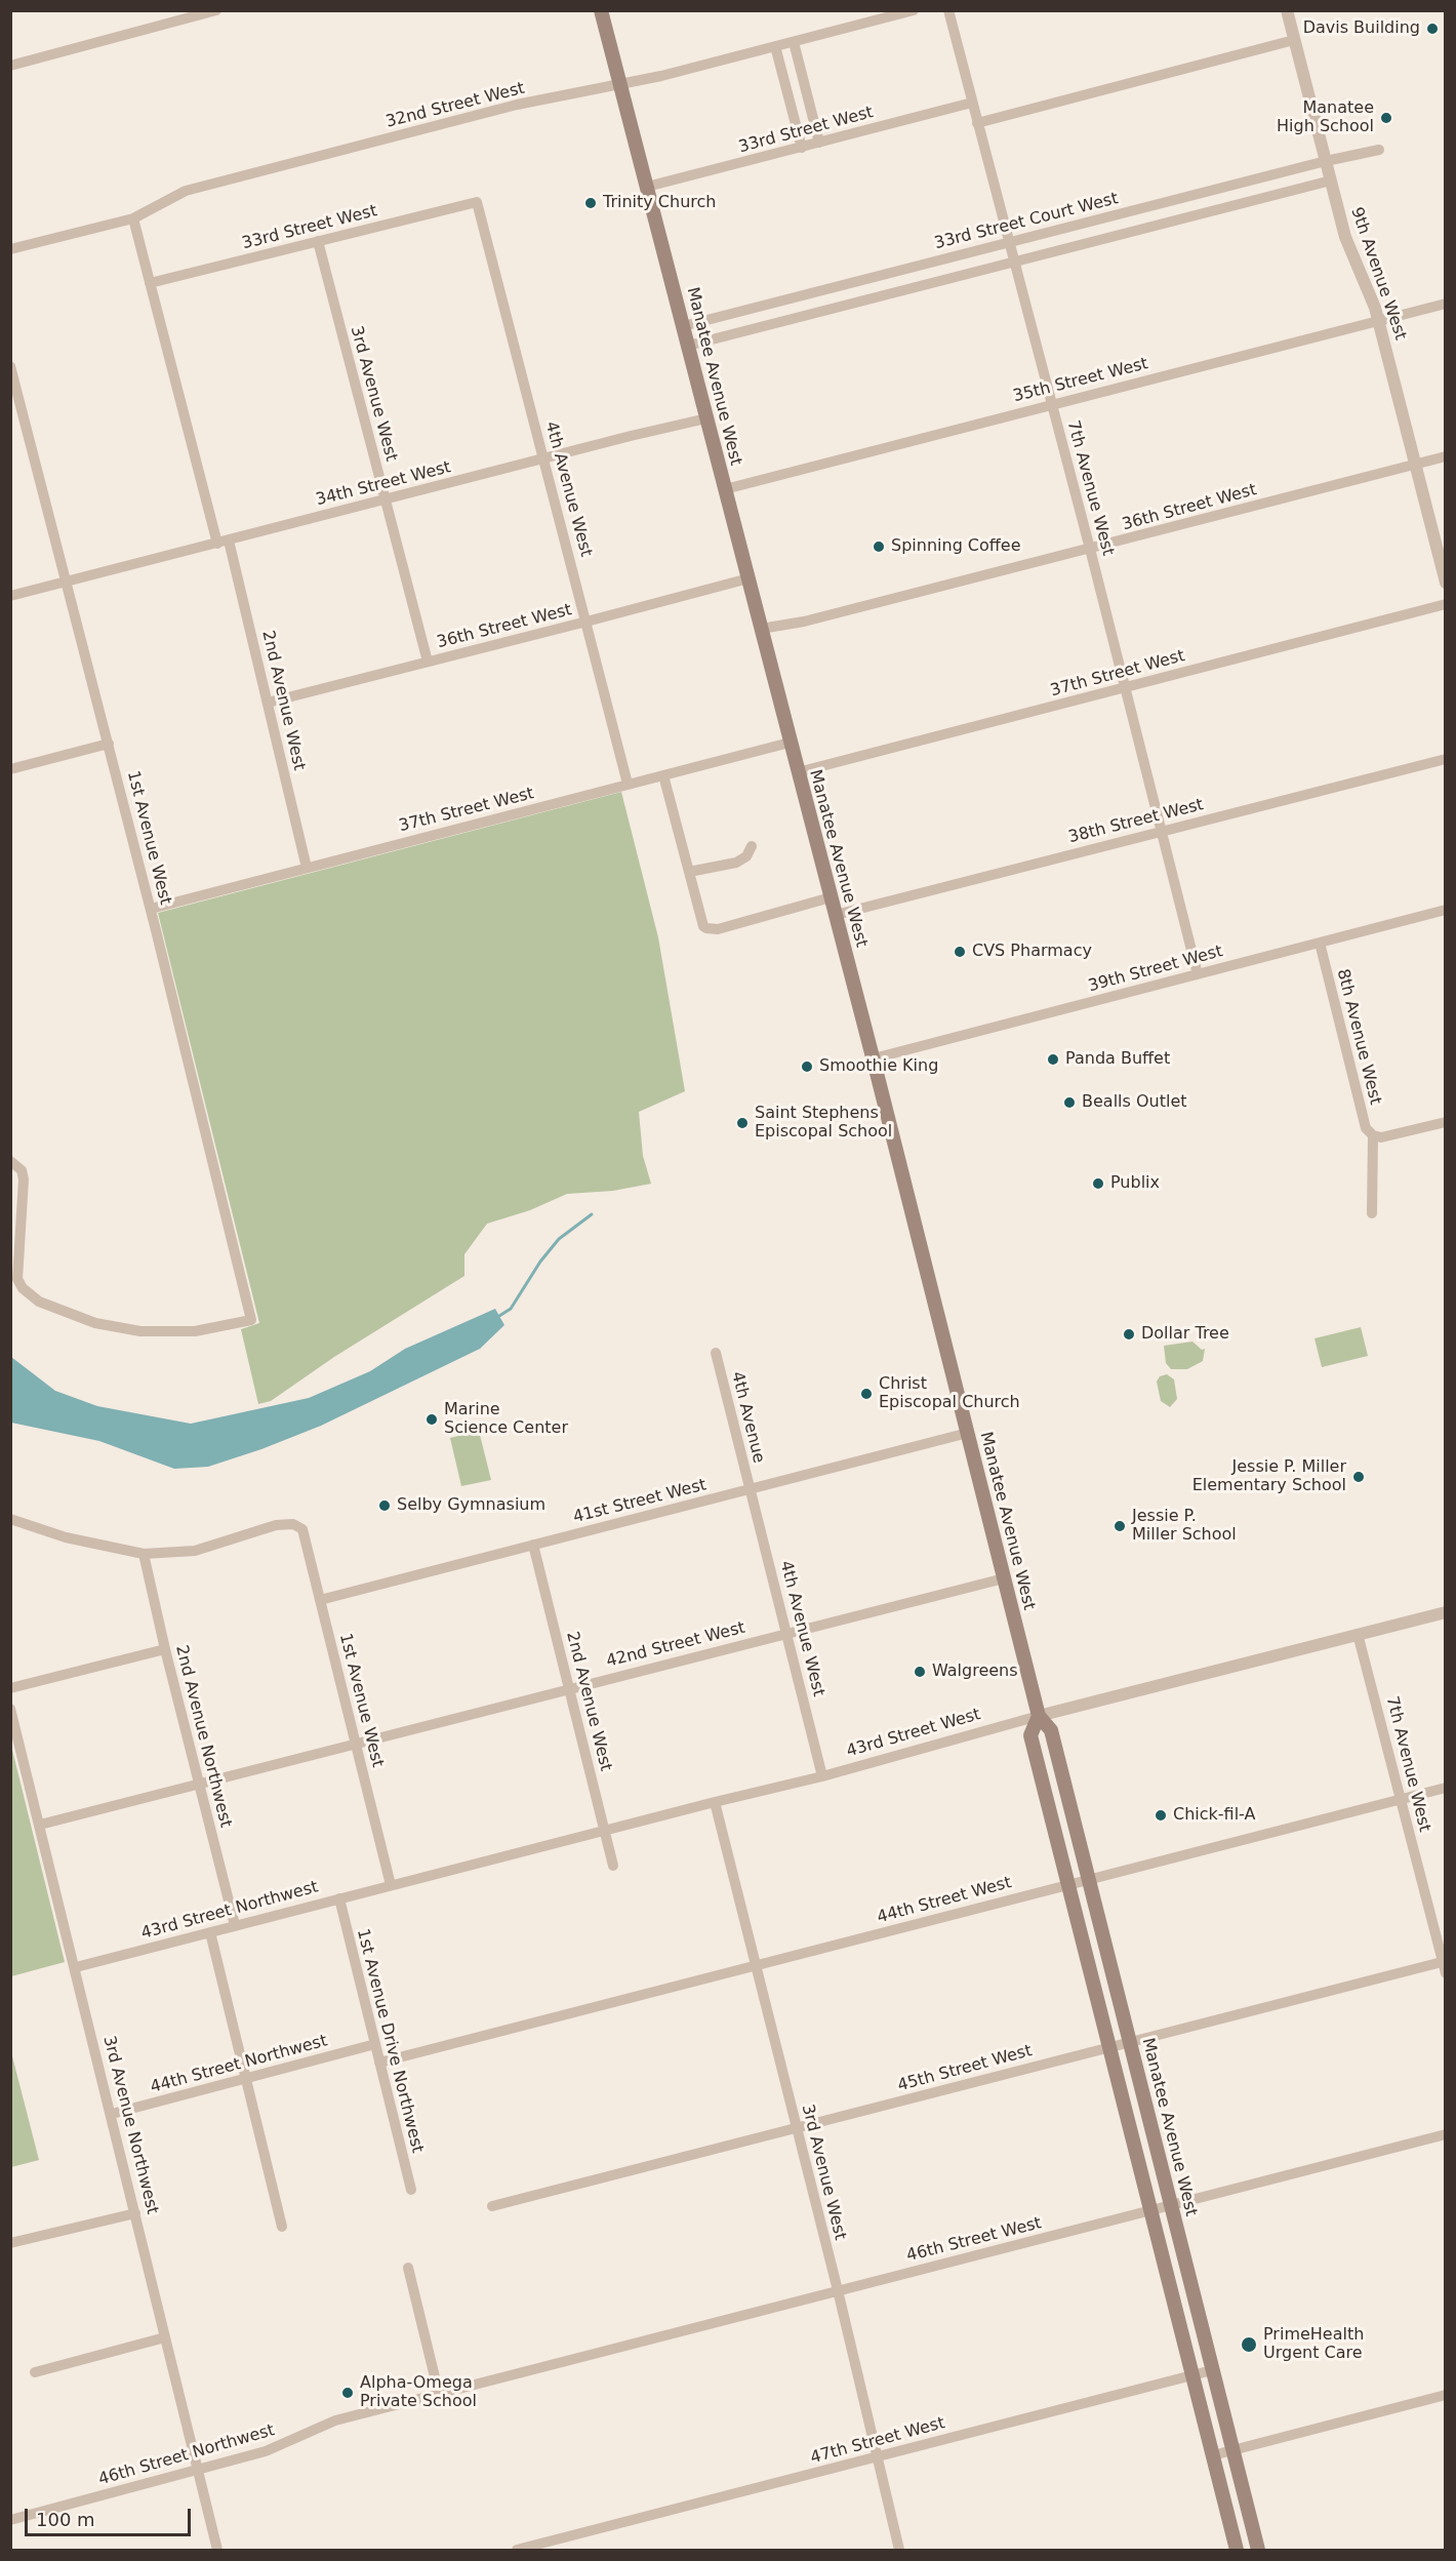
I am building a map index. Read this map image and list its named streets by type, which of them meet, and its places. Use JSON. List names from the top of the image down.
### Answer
{
  "streets": {
    "main road": ["Manatee Avenue West"],
    "street": [
      "32nd Street West",
      "33rd Street West",
      "33rd Street Court West",
      "9th Avenue West",
      "35th Street West",
      "3rd Avenue West",
      "34th Street West",
      "7th Avenue West",
      "4th Avenue West",
      "36th Street West",
      "37th Street West",
      "2nd Avenue West",
      "38th Street West",
      "1st Avenue West",
      "39th Street West",
      "8th Avenue West",
      "4th Avenue",
      "41st Street West",
      "42nd Street West",
      "43rd Street West",
      "2nd Avenue Northwest",
      "44th Street West",
      "43rd Street Northwest",
      "1st Avenue Drive Northwest",
      "44th Street Northwest",
      "45th Street West",
      "3rd Avenue Northwest",
      "46th Street West",
      "47th Street West",
      "46th Street Northwest"
    ]
  },
  "crossings": [
    ["32nd Street West", "Manatee Avenue West"],
    ["32nd Street West", "2nd Avenue West"],
    ["33rd Street West", "Manatee Avenue West"],
    ["33rd Street West", "3rd Avenue West"],
    ["33rd Street West", "7th Avenue West"],
    ["33rd Street West", "4th Avenue West"],
    ["33rd Street West", "2nd Avenue West"],
    ["33rd Street Court West", "9th Avenue West"],
    ["33rd Street Court West", "Manatee Avenue West"],
    ["33rd Street Court West", "7th Avenue West"],
    ["9th Avenue West", "35th Street West"],
    ["9th Avenue West", "36th Street West"],
    ["Manatee Avenue West", "35th Street West"],
    ["Manatee Avenue West", "34th Street West"],
    ["Manatee Avenue West", "36th Street West"],
    ["Manatee Avenue West", "37th Street West"],
    ["Manatee Avenue West", "38th Street West"],
    ["Manatee Avenue West", "39th Street West"],
    ["Manatee Avenue West", "41st Street West"],
    ["Manatee Avenue West", "42nd Street West"],
    ["Manatee Avenue West", "43rd Street West"],
    ["Manatee Avenue West", "44th Street West"],
    ["Manatee Avenue West", "45th Street West"],
    ["Manatee Avenue West", "46th Street West"],
    ["Manatee Avenue West", "47th Street West"],
    ["35th Street West", "7th Avenue West"],
    ["3rd Avenue West", "34th Street West"],
    ["3rd Avenue West", "36th Street West"],
    ["3rd Avenue West", "43rd Street West"],
    ["3rd Avenue West", "44th Street West"],
    ["3rd Avenue West", "45th Street West"],
    ["3rd Avenue West", "46th Street West"],
    ["3rd Avenue West", "47th Street West"],
    ["34th Street West", "4th Avenue West"],
    ["34th Street West", "2nd Avenue West"],
    ["34th Street West", "1st Avenue West"],
    ["7th Avenue West", "36th Street West"],
    ["7th Avenue West", "37th Street West"],
    ["7th Avenue West", "38th Street West"],
    ["7th Avenue West", "39th Street West"],
    ["7th Avenue West", "43rd Street West"],
    ["7th Avenue West", "44th Street West"],
    ["7th Avenue West", "45th Street West"],
    ["4th Avenue West", "36th Street West"],
    ["4th Avenue West", "37th Street West"],
    ["4th Avenue West", "4th Avenue"],
    ["4th Avenue West", "41st Street West"],
    ["4th Avenue West", "42nd Street West"],
    ["4th Avenue West", "43rd Street West"],
    ["36th Street West", "2nd Avenue West"],
    ["37th Street West", "2nd Avenue West"],
    ["37th Street West", "1st Avenue West"],
    ["2nd Avenue West", "41st Street West"],
    ["2nd Avenue West", "42nd Street West"],
    ["2nd Avenue West", "43rd Street West"],
    ["1st Avenue West", "41st Street West"],
    ["1st Avenue West", "42nd Street West"],
    ["1st Avenue West", "43rd Street West"],
    ["1st Avenue West", "2nd Avenue Northwest"],
    ["1st Avenue West", "43rd Street Northwest"],
    ["39th Street West", "8th Avenue West"],
    ["4th Avenue", "41st Street West"],
    ["42nd Street West", "2nd Avenue Northwest"],
    ["42nd Street West", "3rd Avenue Northwest"],
    ["43rd Street West", "43rd Street Northwest"],
    ["2nd Avenue Northwest", "43rd Street Northwest"],
    ["44th Street West", "1st Avenue Drive Northwest"],
    ["43rd Street Northwest", "1st Avenue Drive Northwest"],
    ["43rd Street Northwest", "3rd Avenue Northwest"],
    ["1st Avenue Drive Northwest", "44th Street Northwest"],
    ["44th Street Northwest", "3rd Avenue Northwest"],
    ["3rd Avenue Northwest", "46th Street Northwest"],
    ["46th Street West", "46th Street Northwest"]
  ],
  "places": [
    "Davis Building",
    "Manatee High School",
    "Trinity Church",
    "Spinning Coffee",
    "CVS Pharmacy",
    "Panda Buffet",
    "Smoothie King",
    "Bealls Outlet",
    "Saint Stephens Episcopal School",
    "Publix",
    "Dollar Tree",
    "Christ Episcopal Church",
    "Marine Science Center",
    "Jessie P. Miller Elementary School",
    "Selby Gymnasium",
    "Jessie P. Miller School",
    "Walgreens",
    "Chick-fil-A",
    "PrimeHealth Urgent Care",
    "Alpha-Omega Private School"
  ],
  "scale_bar": "100 m"
}
